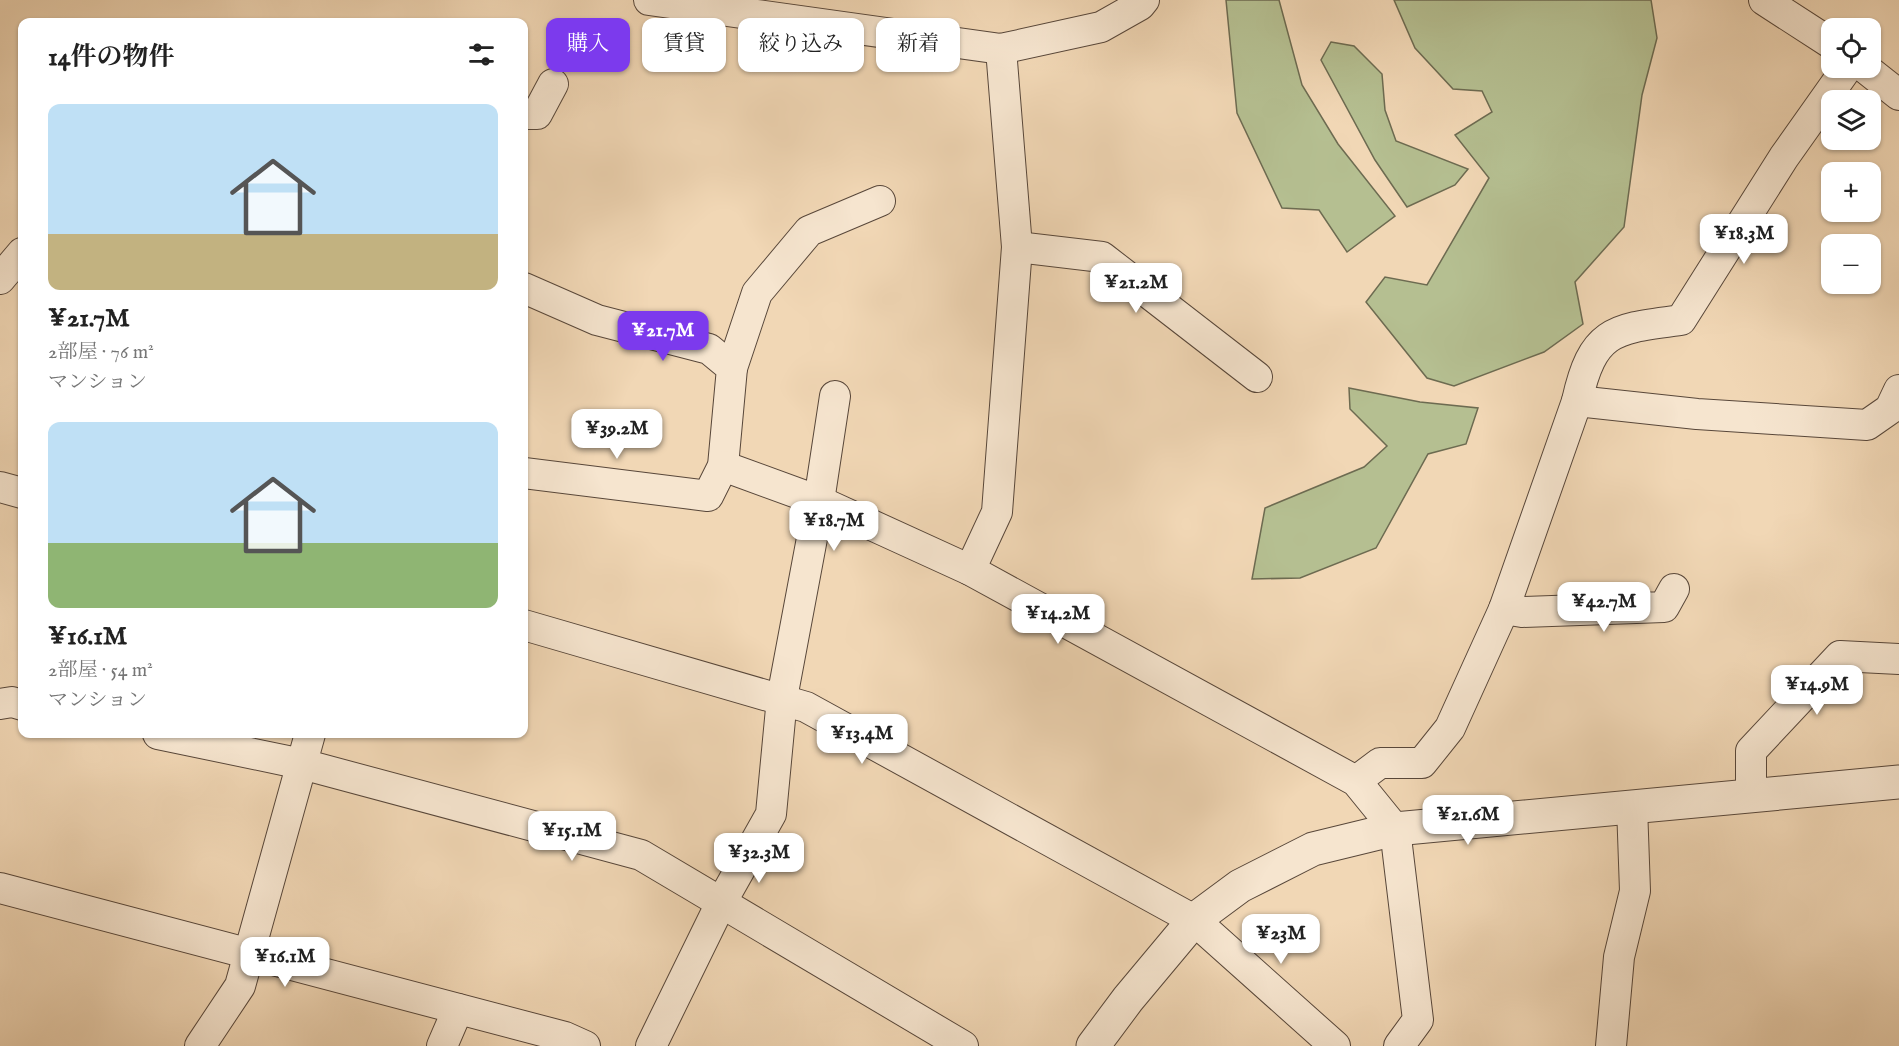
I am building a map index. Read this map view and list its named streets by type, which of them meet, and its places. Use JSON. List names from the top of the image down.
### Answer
{
  "page": {
    "map_buttons": ["+", "−"],
    "chip": [
      "購入",
      "賃貸",
      "絞り込み",
      "新着"
    ],
    "heading": "14件の物件",
    "list": [
      {
        "name": "¥21.7M",
        "note": "2部屋 · 76 m² · マンション"
      },
      {
        "name": "¥16.1M",
        "note": "2部屋 · 54 m² · マンション"
      }
    ],
    "price": [
      "¥18.3M",
      "¥21.2M",
      "¥21.7M",
      "¥39.2M",
      "¥18.7M",
      "¥42.7M",
      "¥14.2M",
      "¥14.9M",
      "¥13.4M",
      "¥21.6M",
      "¥15.1M",
      "¥32.3M",
      "¥23M",
      "¥16.1M"
    ]
  }
}
